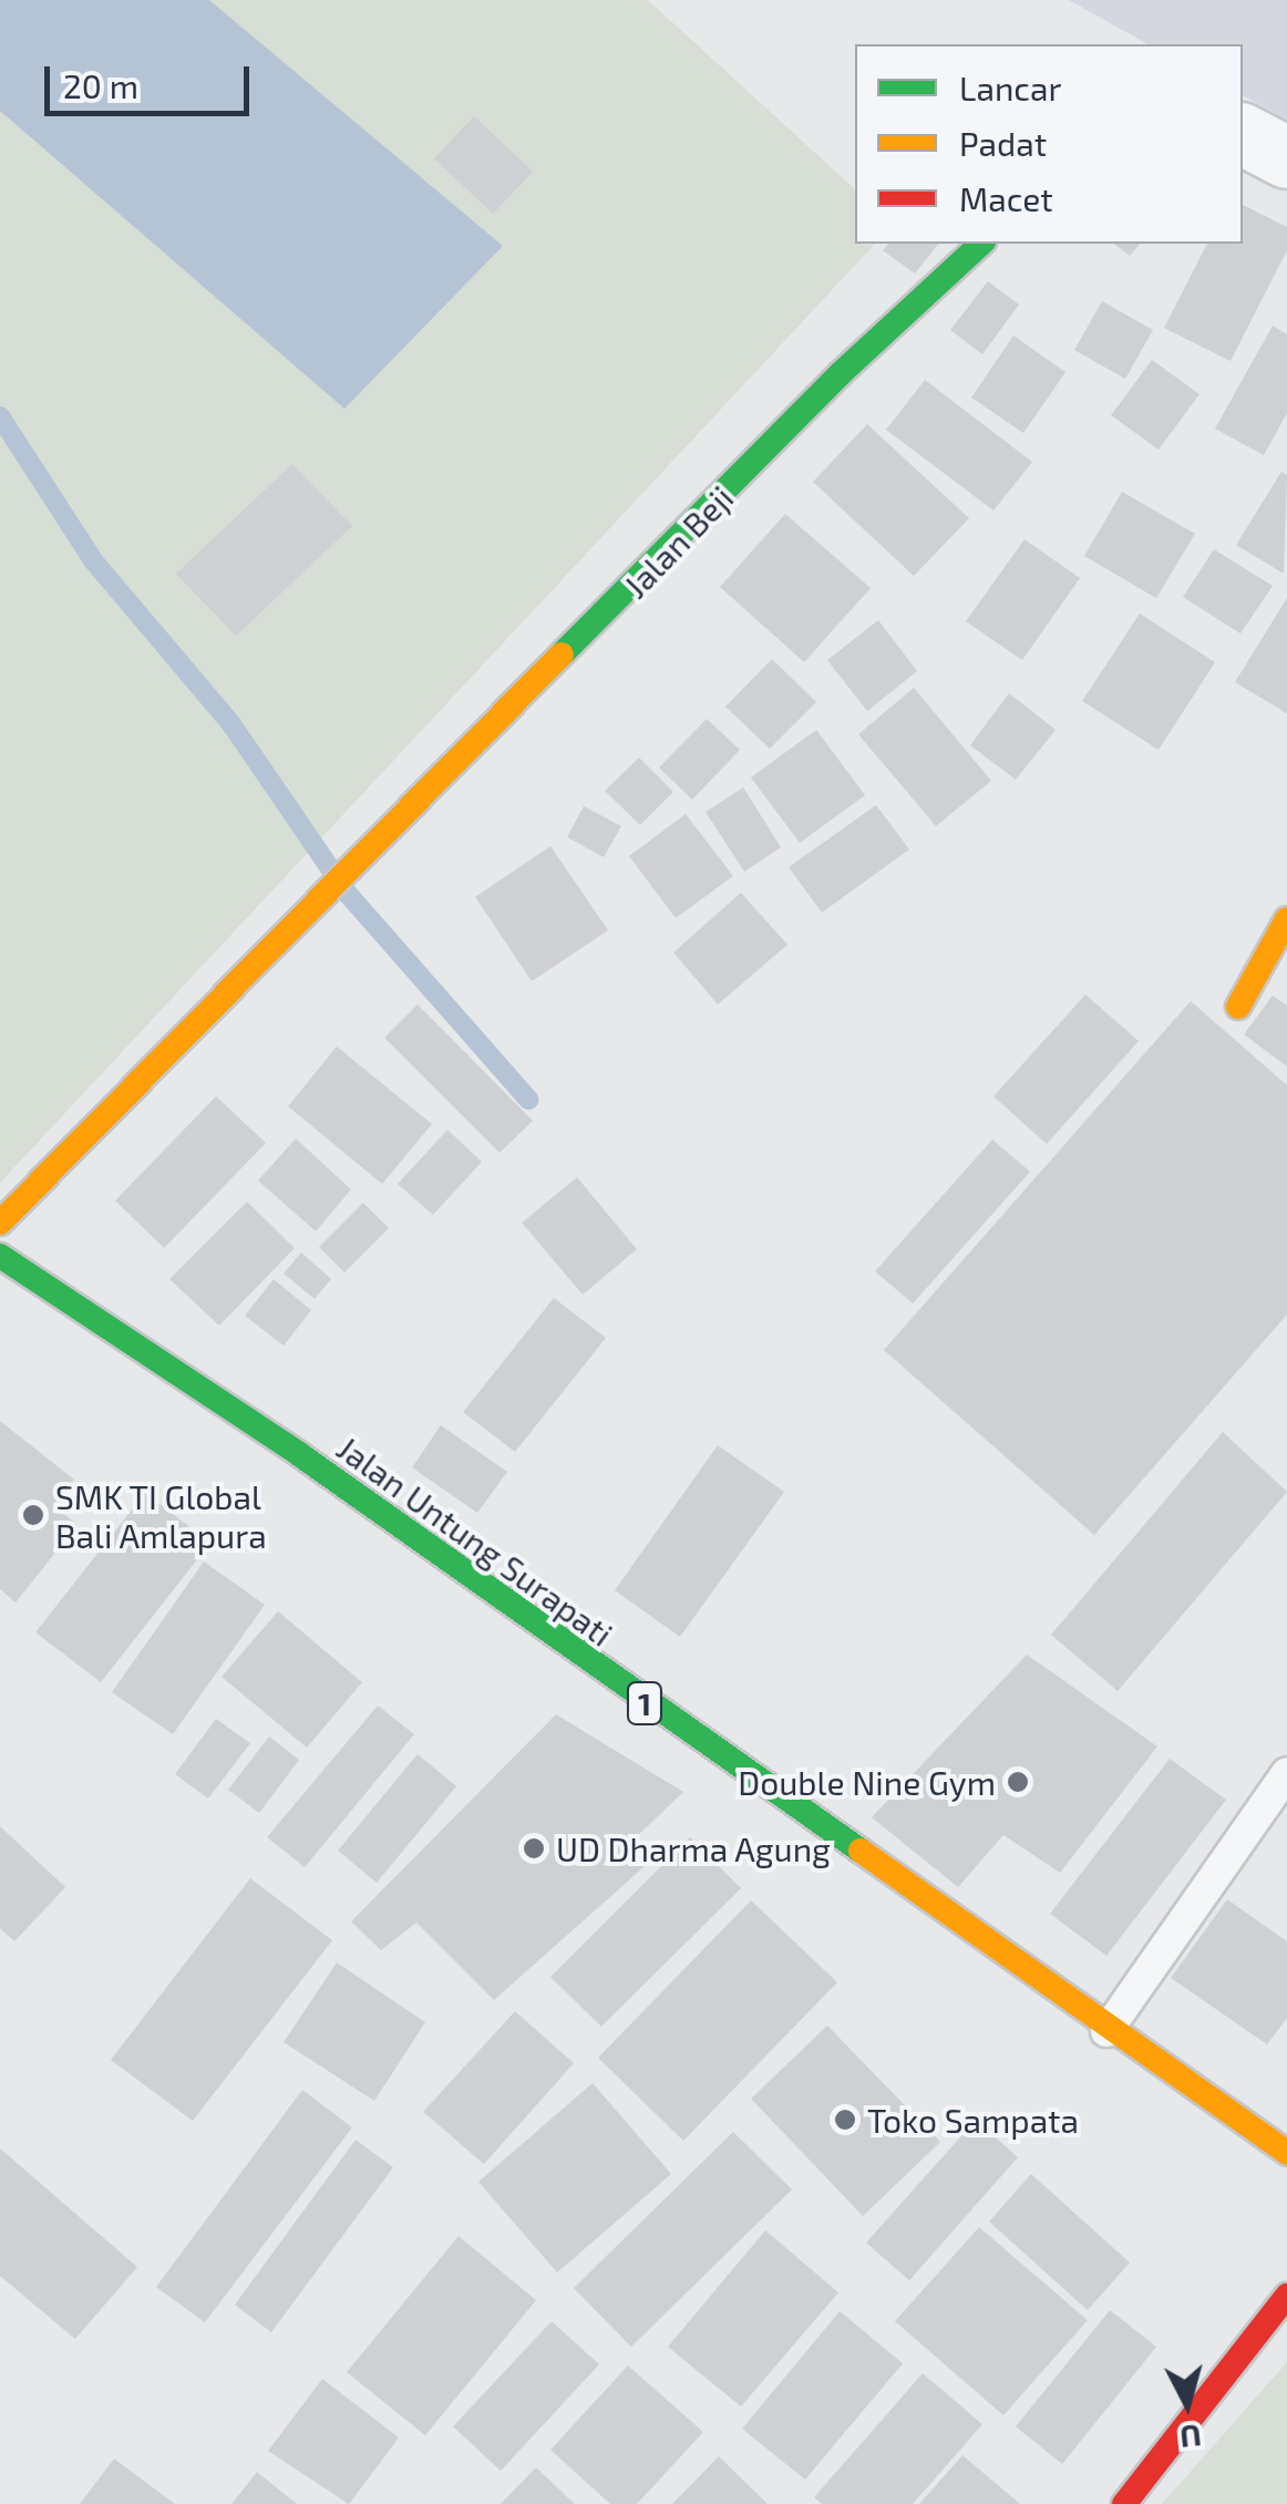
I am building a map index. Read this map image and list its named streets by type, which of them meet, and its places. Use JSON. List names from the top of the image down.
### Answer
{
  "streets": {
    "main road": ["Jalan Beji", "Jalan Untung Surapati", "1"]
  },
  "places": [
    "SMK TI Global Bali Amlapura",
    "Double Nine Gym",
    "UD Dharma Agung",
    "Toko Sampata"
  ],
  "legend": ["Lancar", "Padat", "Macet"],
  "scale_bar": "20 m",
  "north": "bottom"
}
